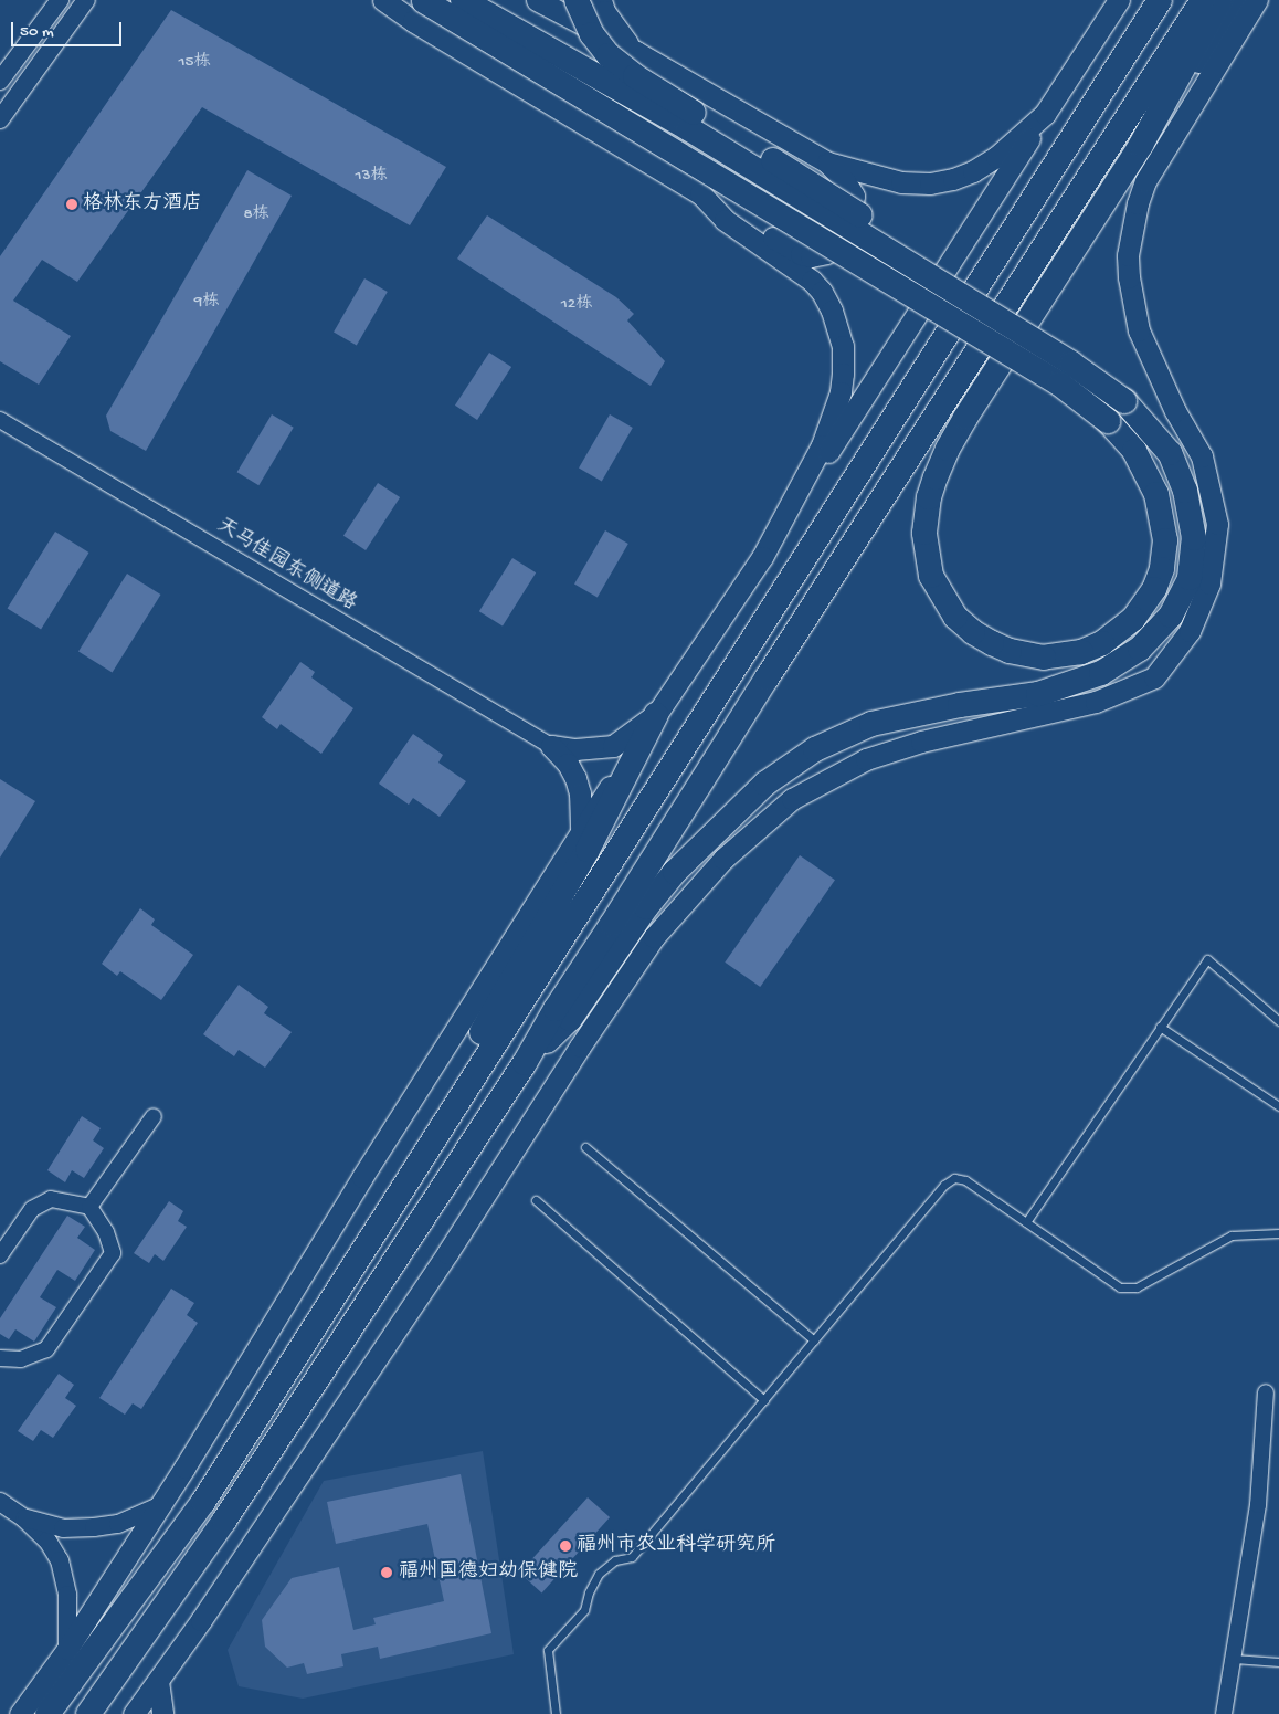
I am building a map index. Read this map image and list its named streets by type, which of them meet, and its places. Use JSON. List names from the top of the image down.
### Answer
{
  "streets": {
    "street": ["天马佳园东侧道路"]
  },
  "places": ["格林东方酒店", "福州市农业科学研究所", "福州国德妇幼保健院"],
  "house_numbers": [
    "15栋",
    "13栋",
    "8栋",
    "9栋",
    "12栋"
  ],
  "scale_bar": "50 m"
}
